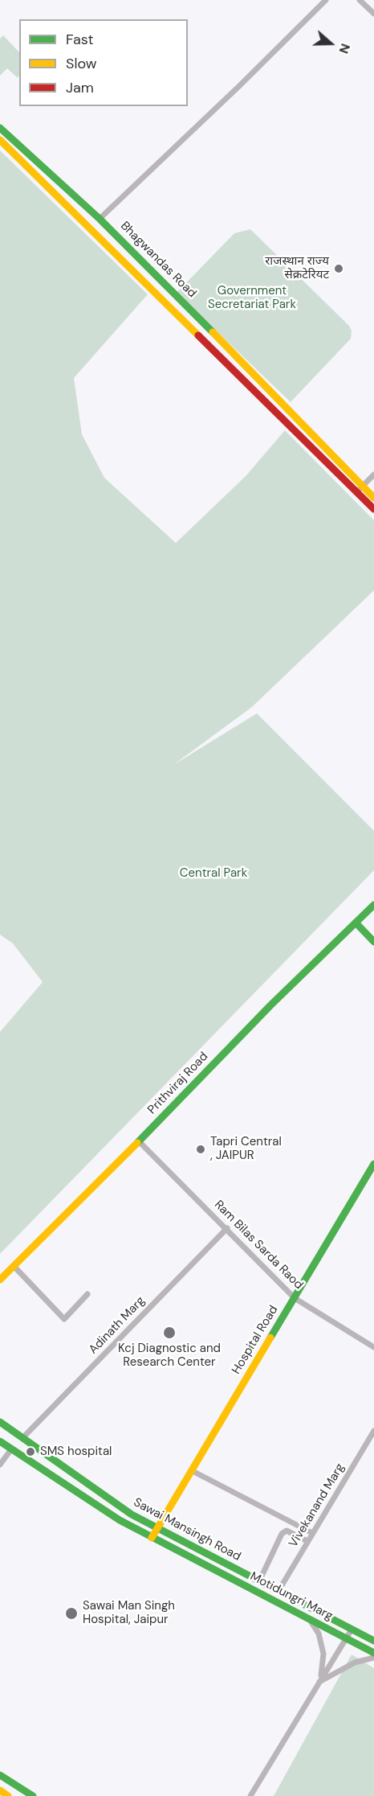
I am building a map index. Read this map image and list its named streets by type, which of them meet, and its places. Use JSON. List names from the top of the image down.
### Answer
{
  "streets": {
    "street": [
      "Bhagwandas Road",
      "Prithviraj Road",
      "Ram Bilas Sarda Raod",
      "Adinath Marg",
      "Hospital Road",
      "Vivekanand Marg",
      "Sawai Mansingh Road",
      "Motidungri Marg"
    ]
  },
  "crossings": [
    ["Prithviraj Road", "Ram Bilas Sarda Raod"],
    ["Ram Bilas Sarda Raod", "Adinath Marg"],
    ["Ram Bilas Sarda Raod", "Hospital Road"],
    ["Adinath Marg", "Sawai Mansingh Road"],
    ["Hospital Road", "Sawai Mansingh Road"],
    ["Hospital Road", "Motidungri Marg"],
    ["Vivekanand Marg", "Sawai Mansingh Road"]
  ],
  "parks": ["Government Secretariat Park", "Central Park"],
  "places": [
    "राजस्थान राज्य सेक्रटेरियट",
    "Tapri Central , JAIPUR",
    "Kcj Diagnostic and Research Center",
    "SMS hospital",
    "Sawai Man Singh Hospital, Jaipur"
  ],
  "legend": ["Fast", "Slow", "Jam"],
  "north": "right"
}
